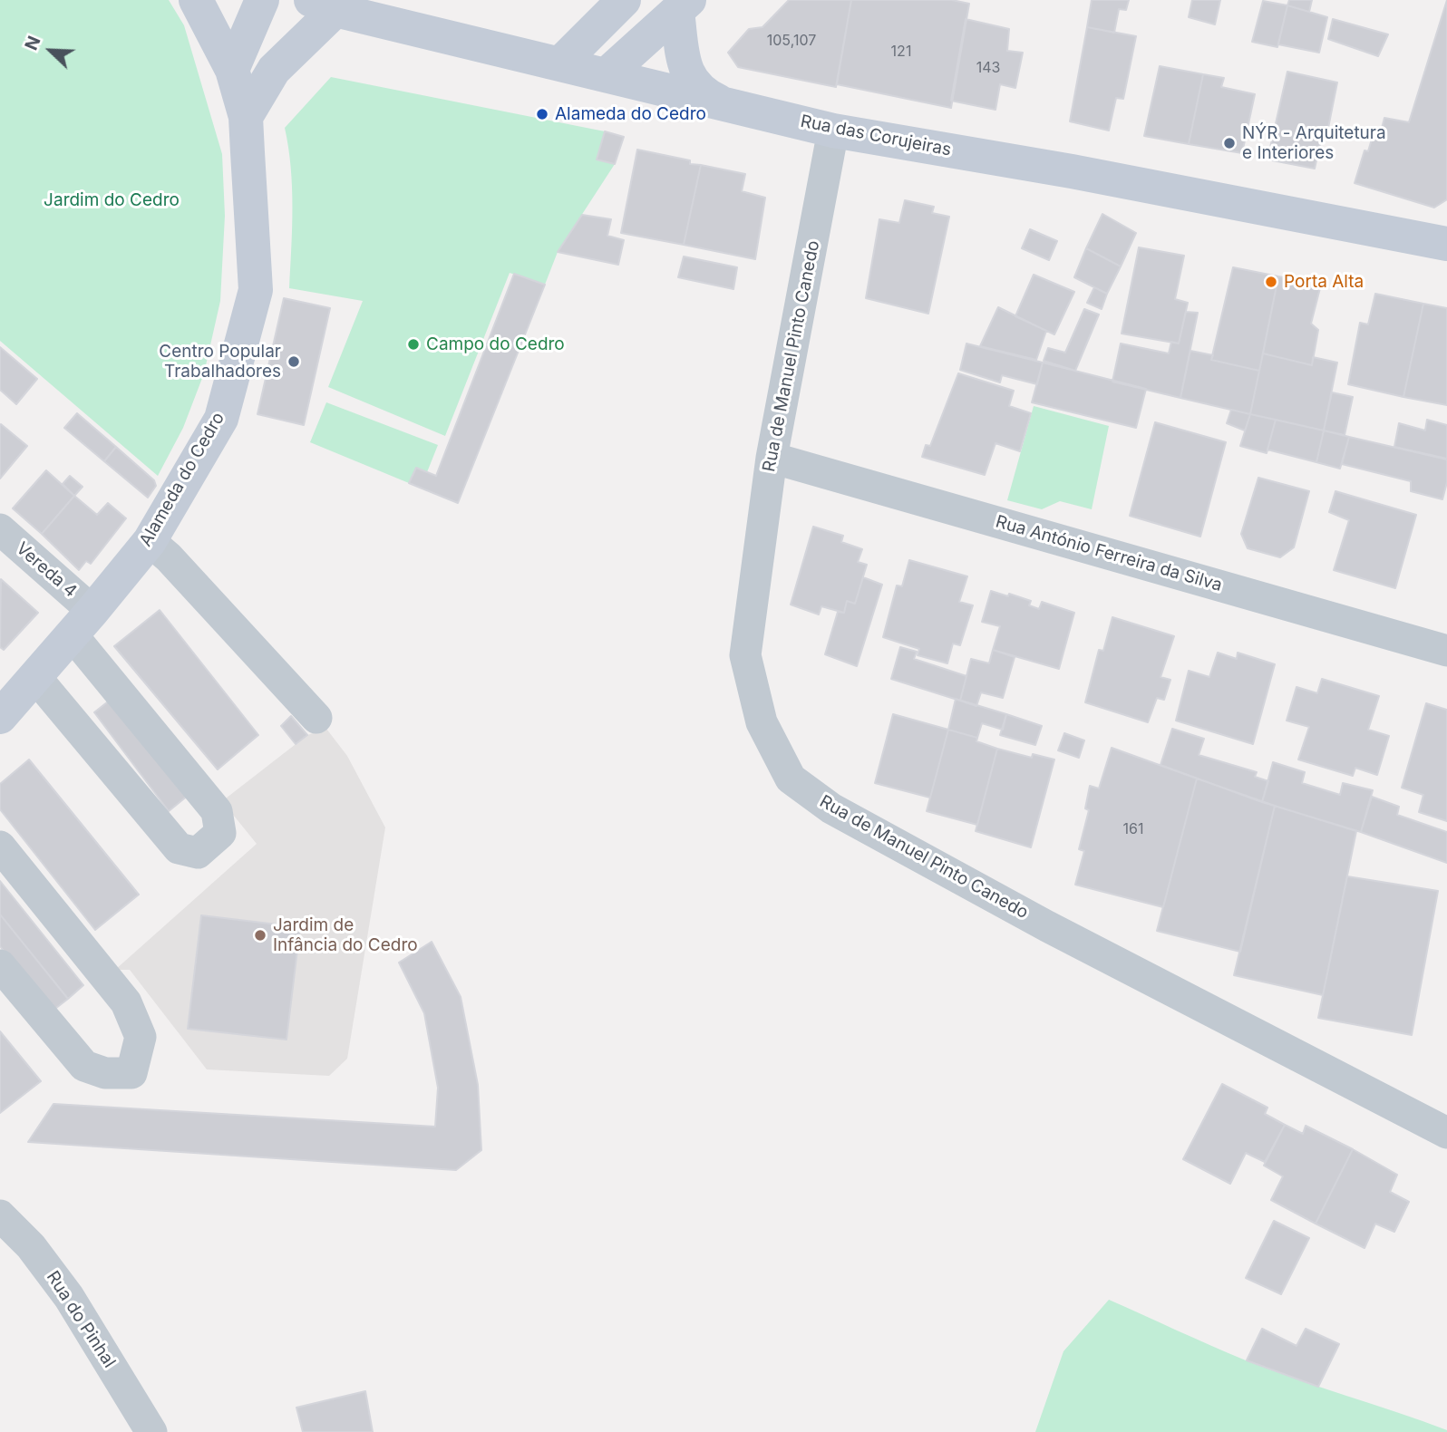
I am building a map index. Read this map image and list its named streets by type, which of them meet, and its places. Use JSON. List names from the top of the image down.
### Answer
{
  "streets": {
    "street": [
      "Rua das Corujeiras",
      "Rua de Manuel Pinto Canedo",
      "Alameda do Cedro",
      "Rua António Ferreira da Silva",
      "Vereda 4",
      "Rua do Pinhal"
    ]
  },
  "crossings": [
    ["Rua das Corujeiras", "Rua de Manuel Pinto Canedo"],
    ["Rua de Manuel Pinto Canedo", "Rua António Ferreira da Silva"],
    ["Alameda do Cedro", "Vereda 4"]
  ],
  "parks": ["Jardim do Cedro"],
  "places": [
    "Alameda do Cedro",
    "NÝR - Arquitetura e Interiores",
    "Porta Alta",
    "Campo do Cedro",
    "Centro Popular Trabalhadores",
    "Jardim de Infância do Cedro"
  ],
  "house_numbers": [
    "105,107",
    "121",
    "143",
    "161"
  ],
  "north": "top left"
}
